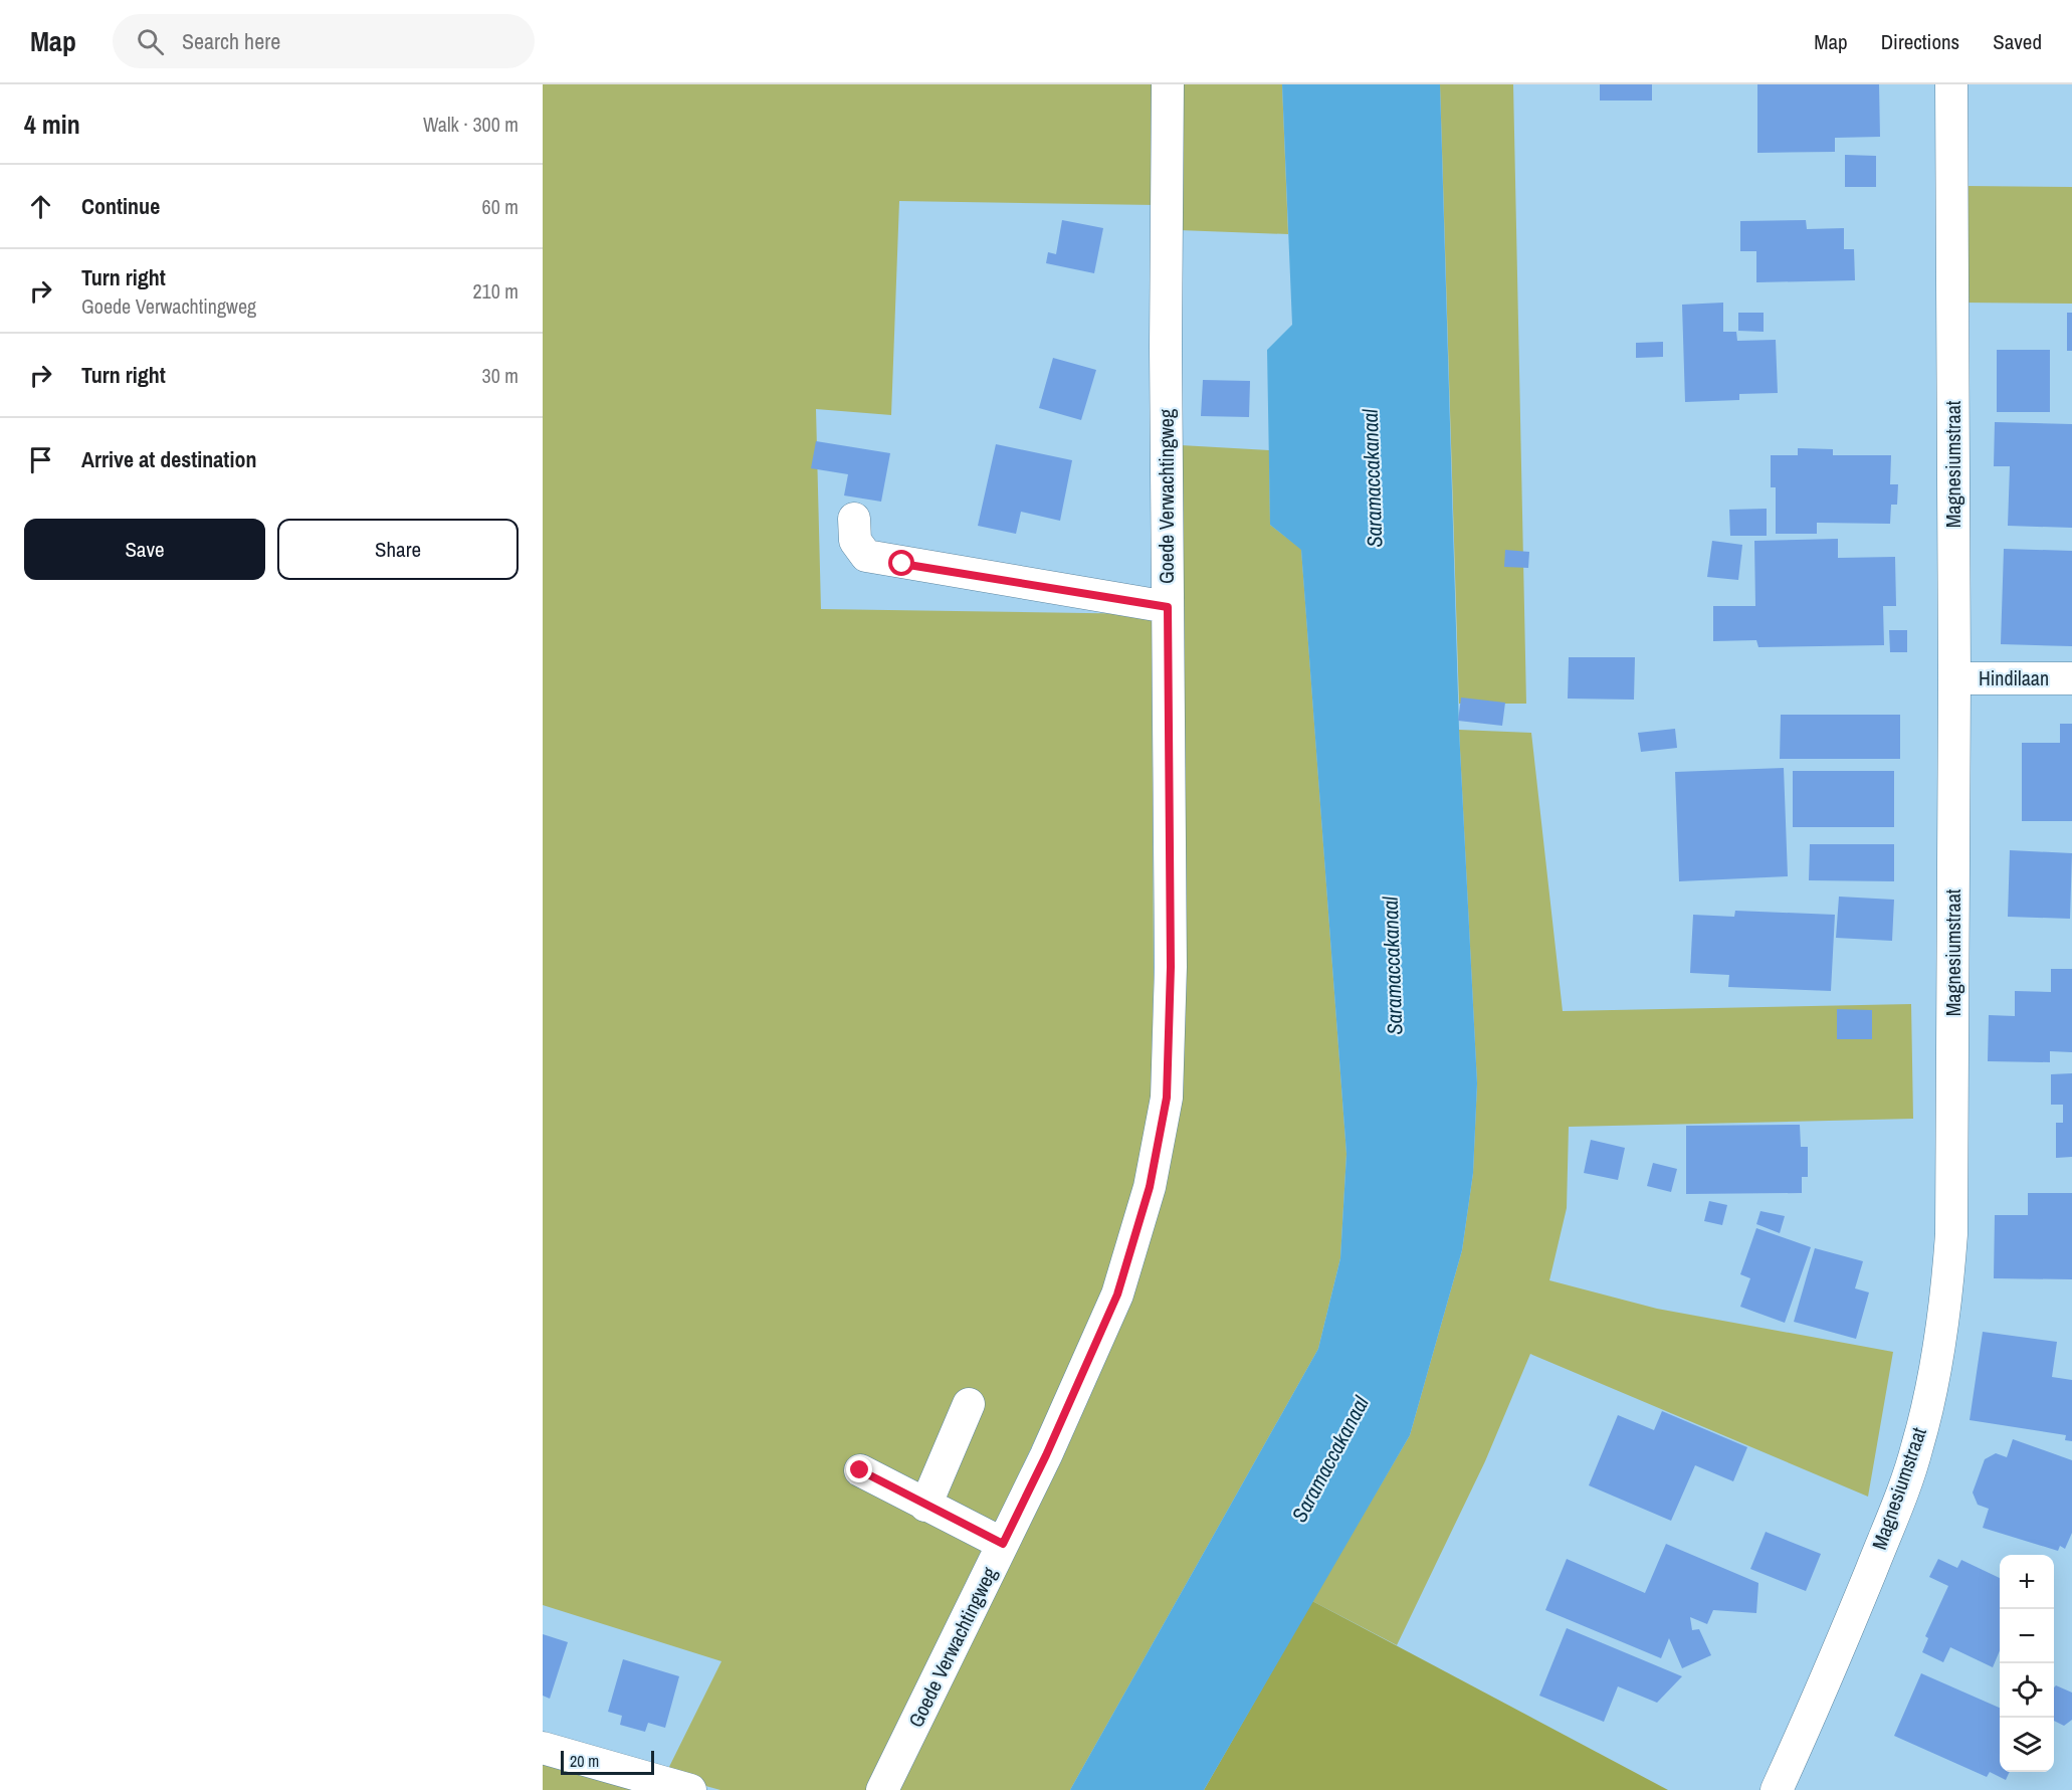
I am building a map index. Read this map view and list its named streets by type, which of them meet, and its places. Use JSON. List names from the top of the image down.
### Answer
{
  "streets": {
    "street": ["Magnesiumstraat", "Goede Verwachtingweg", "Hindilaan"]
  },
  "crossings": [
    ["Magnesiumstraat", "Hindilaan"]
  ],
  "water": ["Saramaccakanaal"],
  "scale_bar": "20 m",
  "page": {
    "header": "Map",
    "search": "Search here",
    "nav": ["Map", "Directions", "Saved"],
    "heading": ["4 min", "Walk · 300 m"],
    "list": [
      ["Continue", "60 m"],
      ["Turn right", "Goede Verwachtingweg", "210 m"],
      ["Turn right", "30 m"],
      "Arrive at destination"
    ],
    "buttons": ["Save", "Share"],
    "map_buttons": ["+", "−"],
    "scale": "20 m"
  }
}
